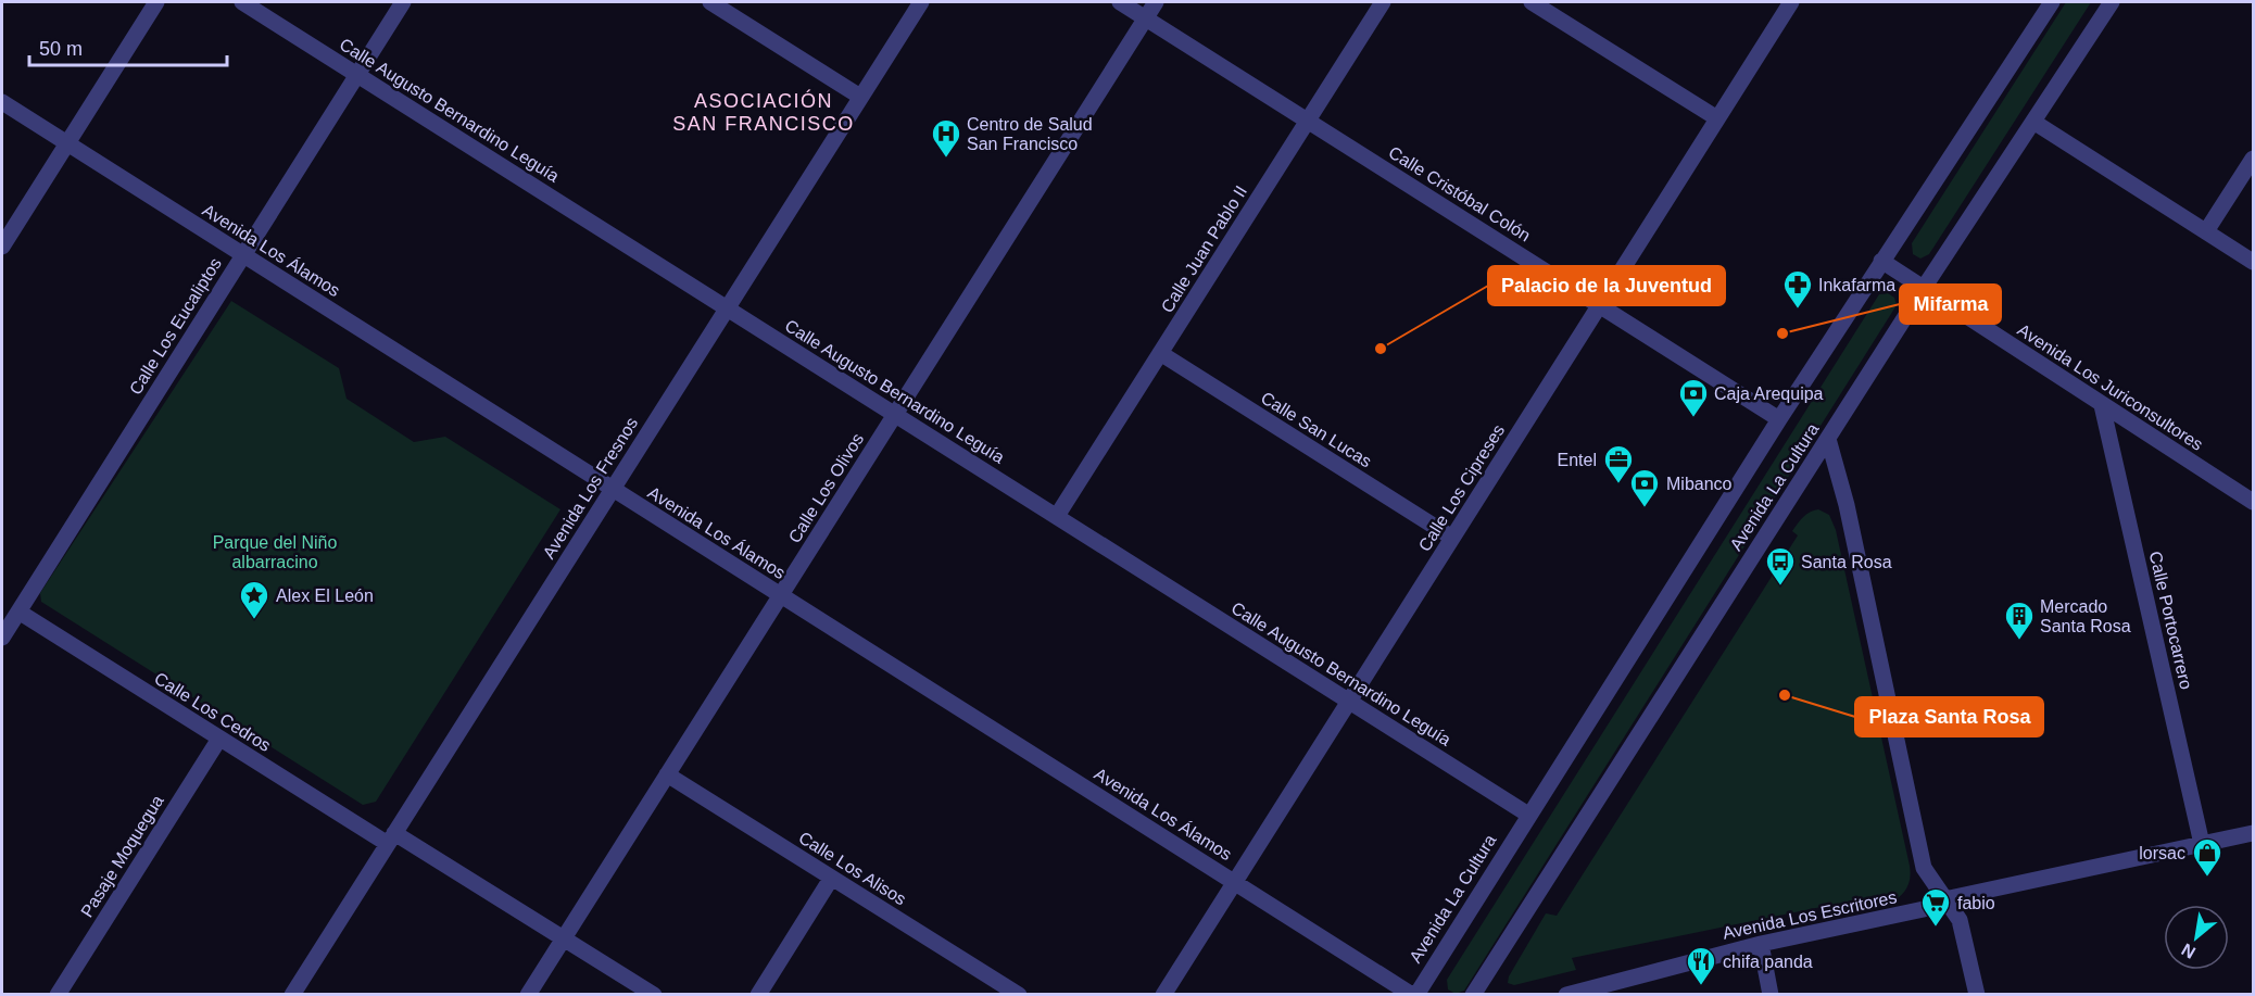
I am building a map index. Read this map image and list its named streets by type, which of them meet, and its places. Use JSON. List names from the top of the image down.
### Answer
{
  "streets": {
    "street": [
      "Calle Augusto Bernardino Leguía",
      "Calle Cristóbal Colón",
      "Calle Juan Pablo II",
      "Avenida Los Álamos",
      "Calle Los Eucaliptos",
      "Avenida Los Juriconsultores",
      "Calle San Lucas",
      "Avenida La Cultura",
      "Avenida Los Fresnos",
      "Calle Los Olivos",
      "Calle Los Cipreses",
      "Calle Portocarrero",
      "Calle Los Cedros",
      "Pasaje Moquegua",
      "Calle Los Alisos",
      "Avenida Los Escritores"
    ]
  },
  "crossings": [
    ["Calle Augusto Bernardino Leguía", "Calle Juan Pablo II"],
    ["Calle Augusto Bernardino Leguía", "Calle Los Eucaliptos"],
    ["Calle Augusto Bernardino Leguía", "Avenida La Cultura"],
    ["Calle Augusto Bernardino Leguía", "Avenida Los Fresnos"],
    ["Calle Augusto Bernardino Leguía", "Calle Los Olivos"],
    ["Calle Augusto Bernardino Leguía", "Calle Los Cipreses"],
    ["Calle Cristóbal Colón", "Calle Juan Pablo II"],
    ["Calle Cristóbal Colón", "Avenida La Cultura"],
    ["Calle Cristóbal Colón", "Calle Los Olivos"],
    ["Calle Cristóbal Colón", "Calle Los Cipreses"],
    ["Calle Juan Pablo II", "Calle San Lucas"],
    ["Avenida Los Álamos", "Calle Los Eucaliptos"],
    ["Avenida Los Álamos", "Avenida La Cultura"],
    ["Avenida Los Álamos", "Avenida Los Fresnos"],
    ["Avenida Los Álamos", "Calle Los Olivos"],
    ["Avenida Los Álamos", "Calle Los Cipreses"],
    ["Calle Los Eucaliptos", "Calle Los Cedros"],
    ["Avenida Los Juriconsultores", "Avenida La Cultura"],
    ["Avenida Los Juriconsultores", "Calle Portocarrero"],
    ["Calle San Lucas", "Calle Los Cipreses"],
    ["Avenida Los Fresnos", "Calle Los Cedros"],
    ["Calle Los Olivos", "Calle Los Cedros"],
    ["Calle Los Olivos", "Calle Los Alisos"],
    ["Calle Portocarrero", "Avenida Los Escritores"],
    ["Calle Los Cedros", "Pasaje Moquegua"]
  ],
  "districts": ["ASOCIACIÓN SAN FRANCISCO"],
  "parks": ["Parque del Niño albarracino"],
  "places": {
    "hospital": ["Centro de Salud San Francisco"],
    "pharmacy": ["Inkafarma"],
    "other": ["Mifarma", "Palacio de la Juventud", "Plaza Santa Rosa"],
    "bank": ["Caja Arequipa", "Mibanco"],
    "office": ["Entel"],
    "bus stop": ["Santa Rosa"],
    "place": ["Alex El León"],
    "building": ["Mercado Santa Rosa"],
    "shop": ["lorsac"],
    "supermarket": ["fabio"],
    "restaurant": ["chifa panda"]
  },
  "scale_bar": "50 m",
  "north": "bottom left"
}
